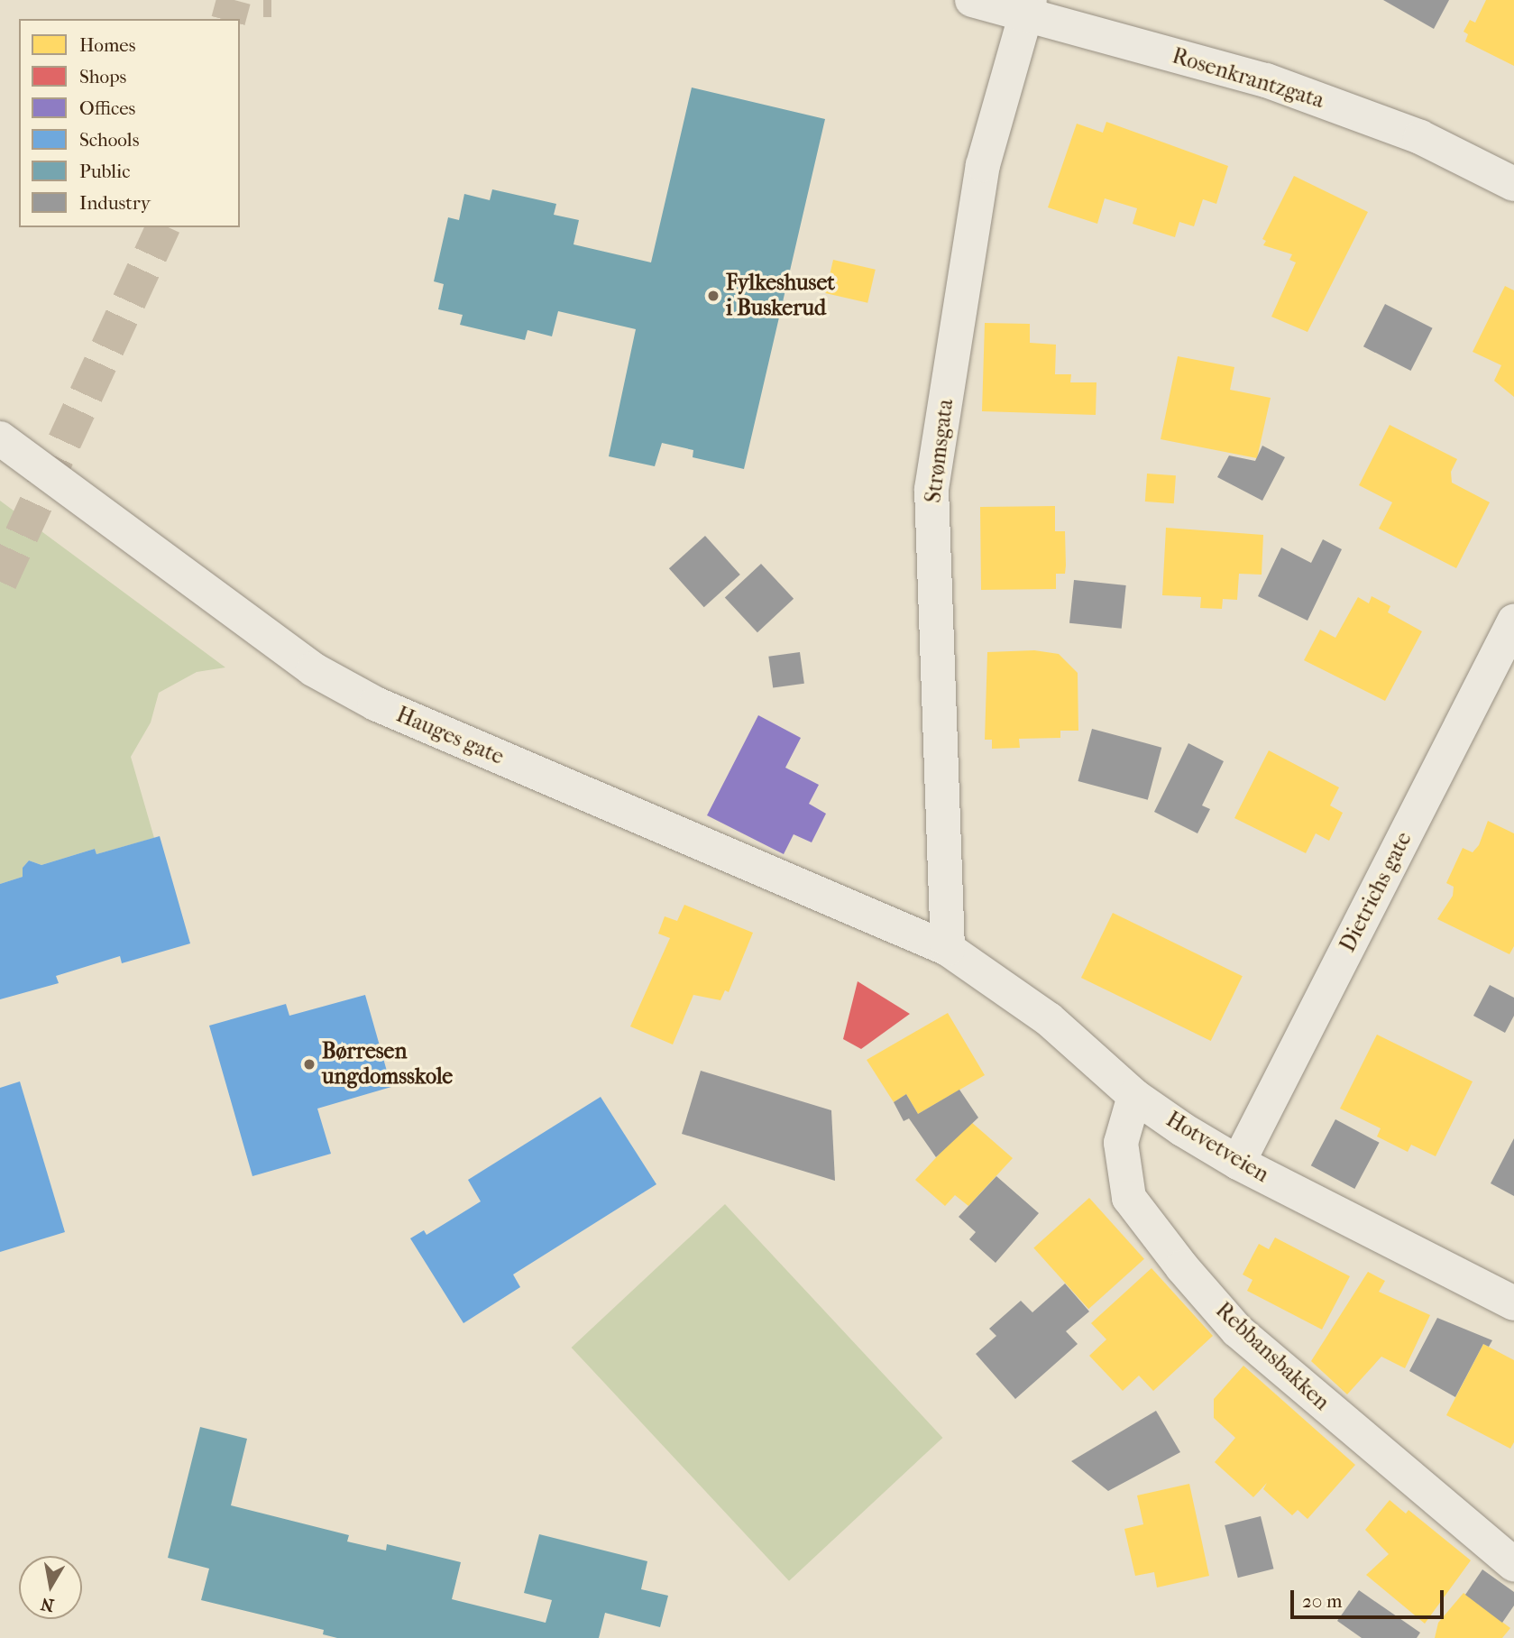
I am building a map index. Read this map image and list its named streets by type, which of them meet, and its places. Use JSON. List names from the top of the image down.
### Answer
{
  "streets": {
    "street": [
      "Rosenkrantzgata",
      "Strømsgata",
      "Hauges gate",
      "Dietrichs gate",
      "Hotvetveien",
      "Rebbansbakken"
    ]
  },
  "crossings": [
    ["Rosenkrantzgata", "Strømsgata"],
    ["Strømsgata", "Hauges gate"],
    ["Strømsgata", "Hotvetveien"],
    ["Hauges gate", "Hotvetveien"],
    ["Dietrichs gate", "Hotvetveien"],
    ["Hotvetveien", "Rebbansbakken"]
  ],
  "places": ["Fylkeshuset i Buskerud", "Børresen ungdomsskole"],
  "legend": [
    "Homes",
    "Shops",
    "Offices",
    "Schools",
    "Public",
    "Industry"
  ],
  "scale_bar": "20 m",
  "north": "bottom"
}
